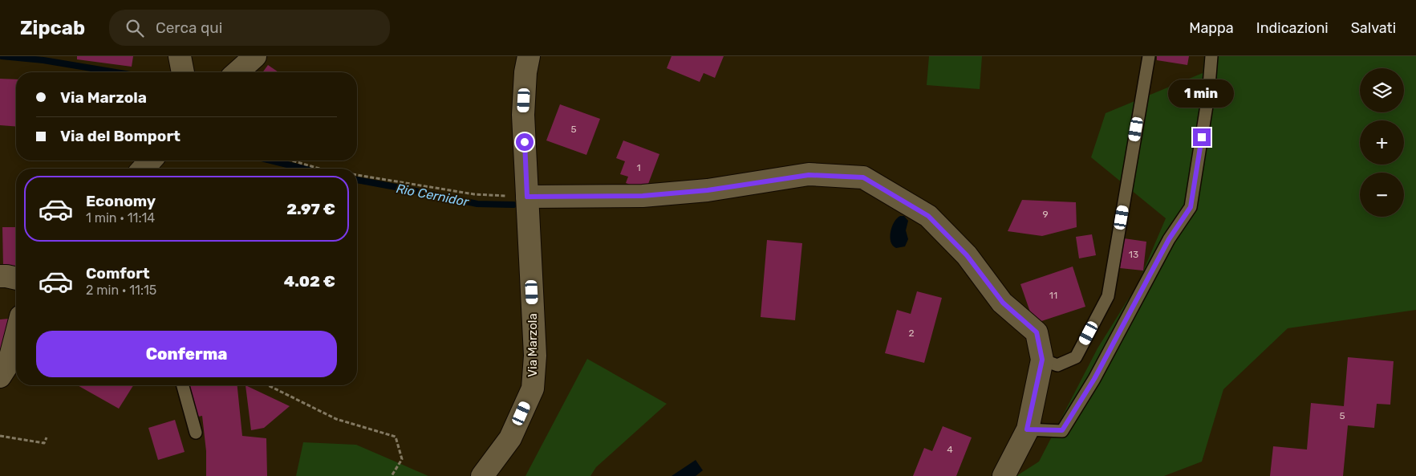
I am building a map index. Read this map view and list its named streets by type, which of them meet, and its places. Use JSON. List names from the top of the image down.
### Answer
{
  "streets": {
    "street": ["Via Marzola"]
  },
  "water": ["Rio Cernidor"],
  "house_numbers": [
    "5",
    "1",
    "9",
    "13",
    "11",
    "2",
    "5",
    "4"
  ],
  "page": {
    "header": "Zipcab",
    "search": "Cerca qui",
    "nav": ["Mappa", "Indicazioni", "Salvati"],
    "map_buttons": ["+", "−"],
    "banner": ["Via Marzola", "Via del Bomport"],
    "bubble": "1 min",
    "list": [
      {
        "name": "Economy",
        "note": "1 min · 11:14",
        "value": "2.97 €"
      },
      {
        "name": "Comfort",
        "note": "2 min · 11:15",
        "value": "4.02 €"
      }
    ],
    "buttons": "Conferma"
  }
}
